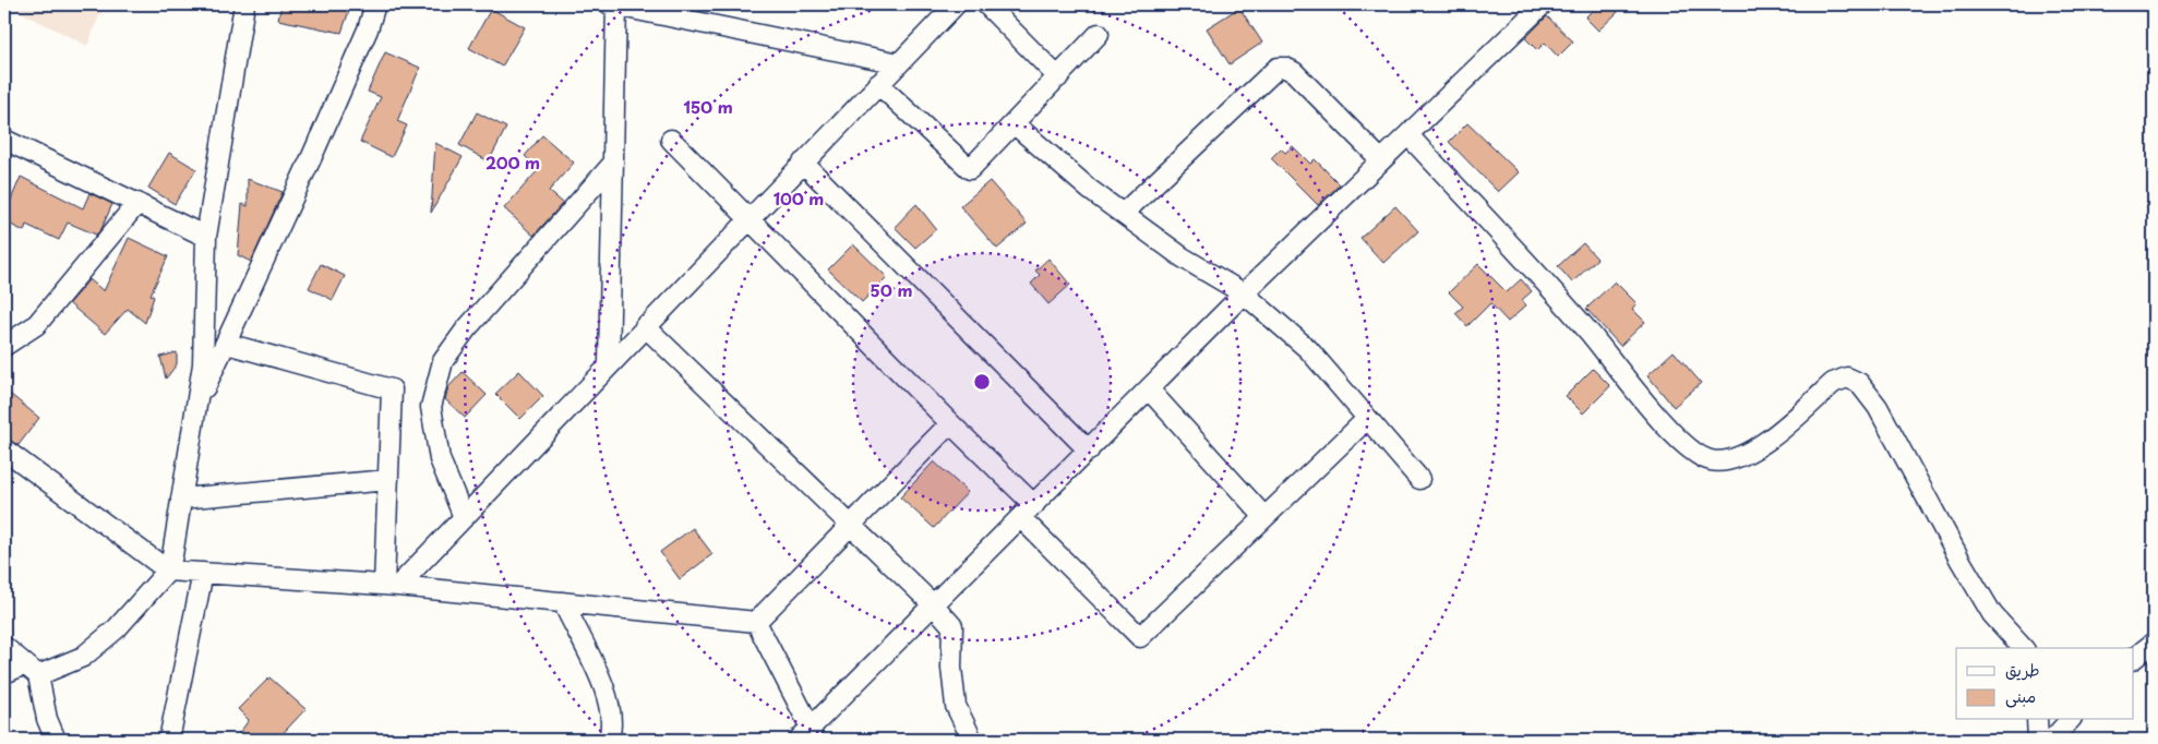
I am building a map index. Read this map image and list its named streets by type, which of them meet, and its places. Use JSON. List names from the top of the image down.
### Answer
{
  "legend": ["طريق", "مبنى"],
  "rings": [
    "150 m",
    "200 m",
    "100 m",
    "50 m"
  ]
}
